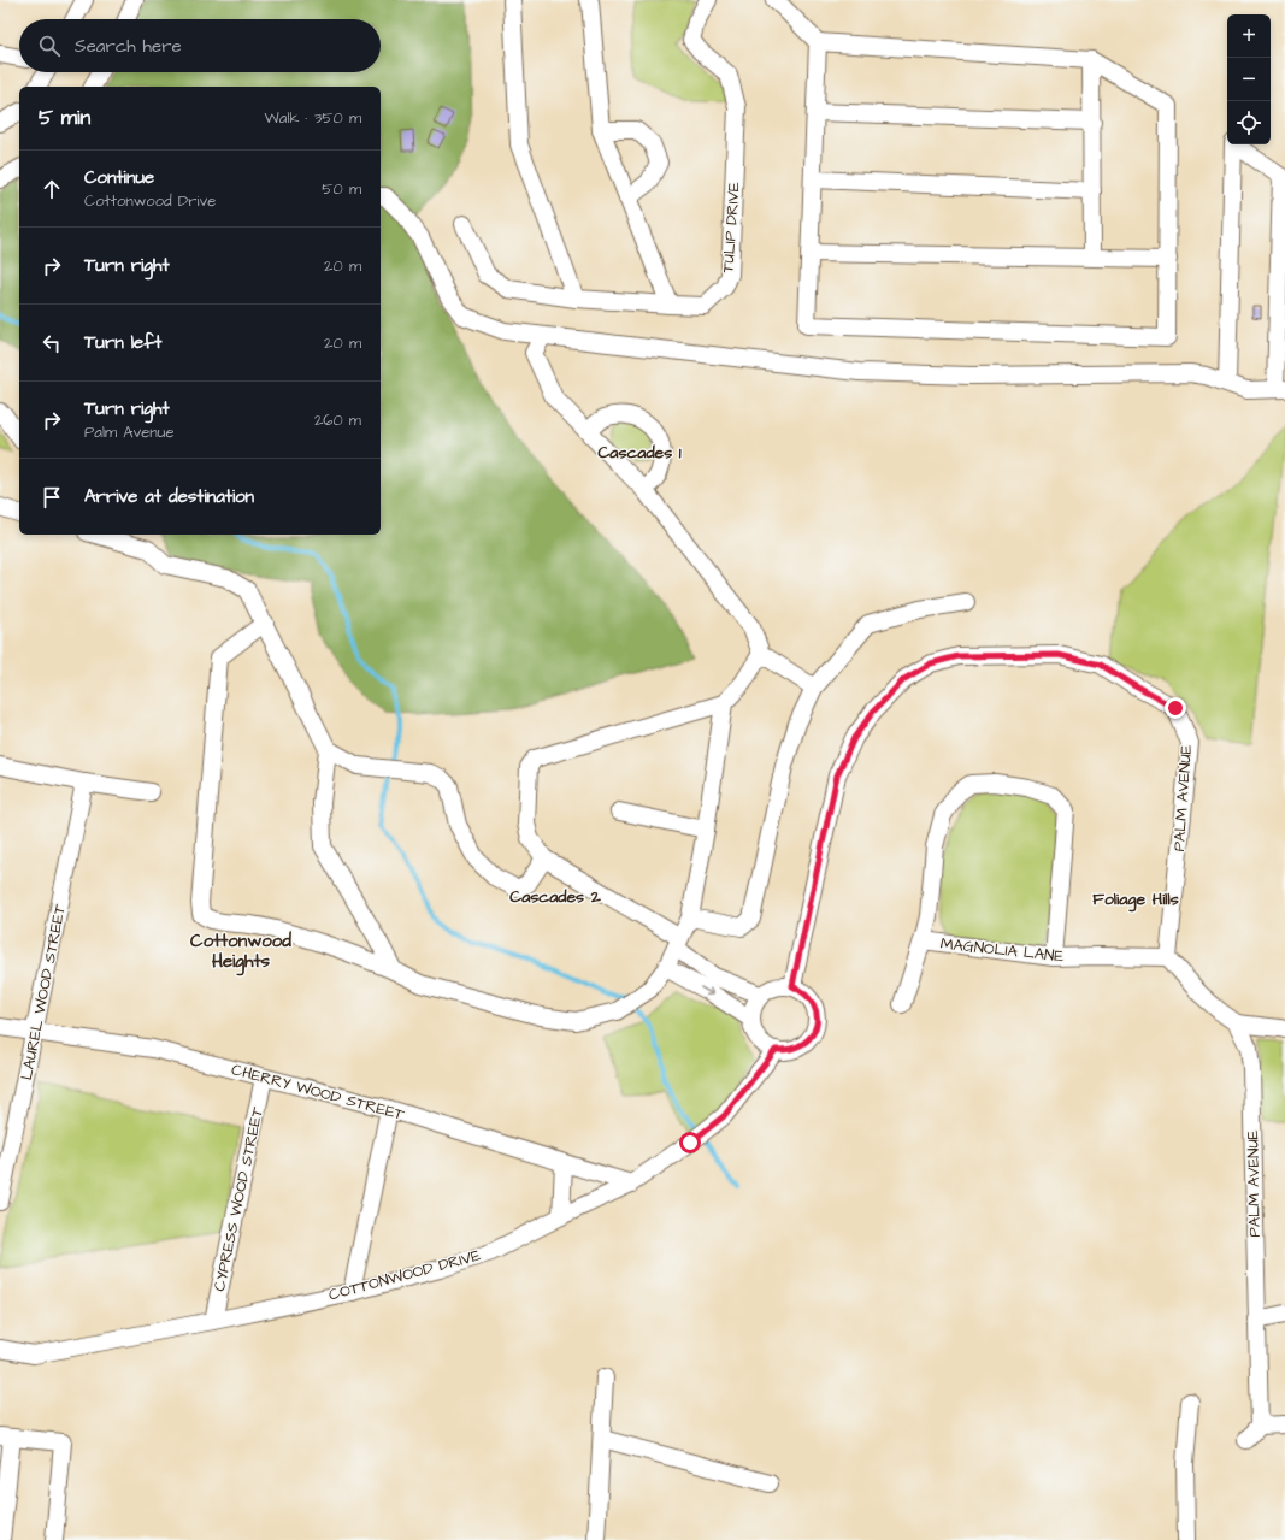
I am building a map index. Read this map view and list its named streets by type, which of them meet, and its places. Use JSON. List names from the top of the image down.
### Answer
{
  "streets": {
    "street": [
      "TULIP DRIVE",
      "PALM AVENUE",
      "MAGNOLIA LANE",
      "LAUREL WOOD STREET",
      "CHERRY WOOD STREET",
      "CYPRESS WOOD STREET",
      "COTTONWOOD DRIVE"
    ]
  },
  "crossings": [
    ["PALM AVENUE", "MAGNOLIA LANE"],
    ["PALM AVENUE", "COTTONWOOD DRIVE"],
    ["LAUREL WOOD STREET", "CHERRY WOOD STREET"],
    ["CHERRY WOOD STREET", "CYPRESS WOOD STREET"],
    ["CHERRY WOOD STREET", "COTTONWOOD DRIVE"],
    ["CYPRESS WOOD STREET", "COTTONWOOD DRIVE"]
  ],
  "districts": [
    "Cascades 1",
    "Cascades 2",
    "Foliage Hills",
    "Cottonwood Heights"
  ],
  "page": {
    "map_buttons": ["+", "−"],
    "search": "Search here",
    "heading": ["5 min", "Walk · 350 m"],
    "list": [
      ["Continue", "Cottonwood Drive", "50 m"],
      ["Turn right", "20 m"],
      ["Turn left", "20 m"],
      ["Turn right", "Palm Avenue", "260 m"],
      "Arrive at destination"
    ]
  }
}
